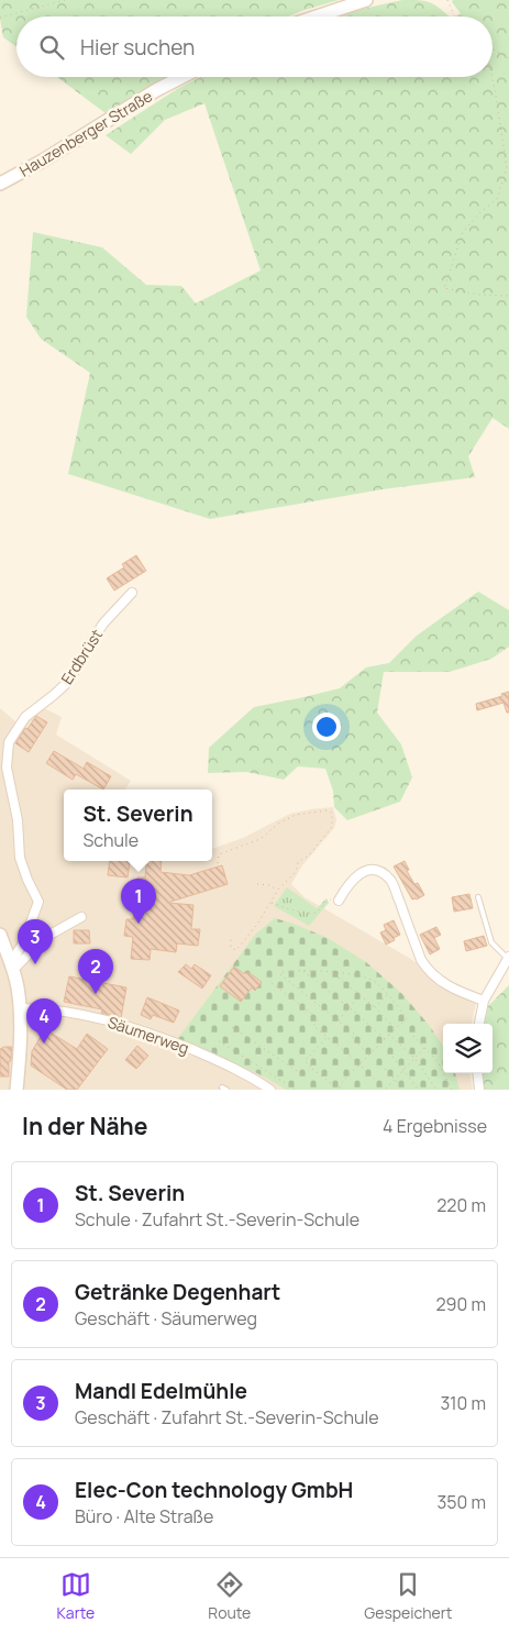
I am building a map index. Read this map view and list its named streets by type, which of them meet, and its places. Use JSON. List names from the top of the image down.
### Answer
{
  "streets": {
    "main road": ["Hauzenberger Straße"],
    "street": ["Erdbrüst", "Säumerweg"]
  },
  "page": {
    "search": "Hier suchen",
    "popup": ["St. Severin", "Schule"],
    "pins": [
      "1",
      "3",
      "2",
      "4"
    ],
    "heading": ["In der Nähe", "4 Ergebnisse"],
    "list": [
      {
        "mark": "1",
        "name": "St. Severin",
        "note": "Schule · Zufahrt St.-Severin-Schule",
        "value": "220 m"
      },
      {
        "mark": "2",
        "name": "Getränke Degenhart",
        "note": "Geschäft · Säumerweg",
        "value": "290 m"
      },
      {
        "mark": "3",
        "name": "Mandl Edelmühle",
        "note": "Geschäft · Zufahrt St.-Severin-Schule",
        "value": "310 m"
      },
      {
        "mark": "4",
        "name": "Elec-Con technology GmbH",
        "note": "Büro · Alte Straße",
        "value": "350 m"
      }
    ],
    "nav": ["Karte", "Route", "Gespeichert"]
  }
}
